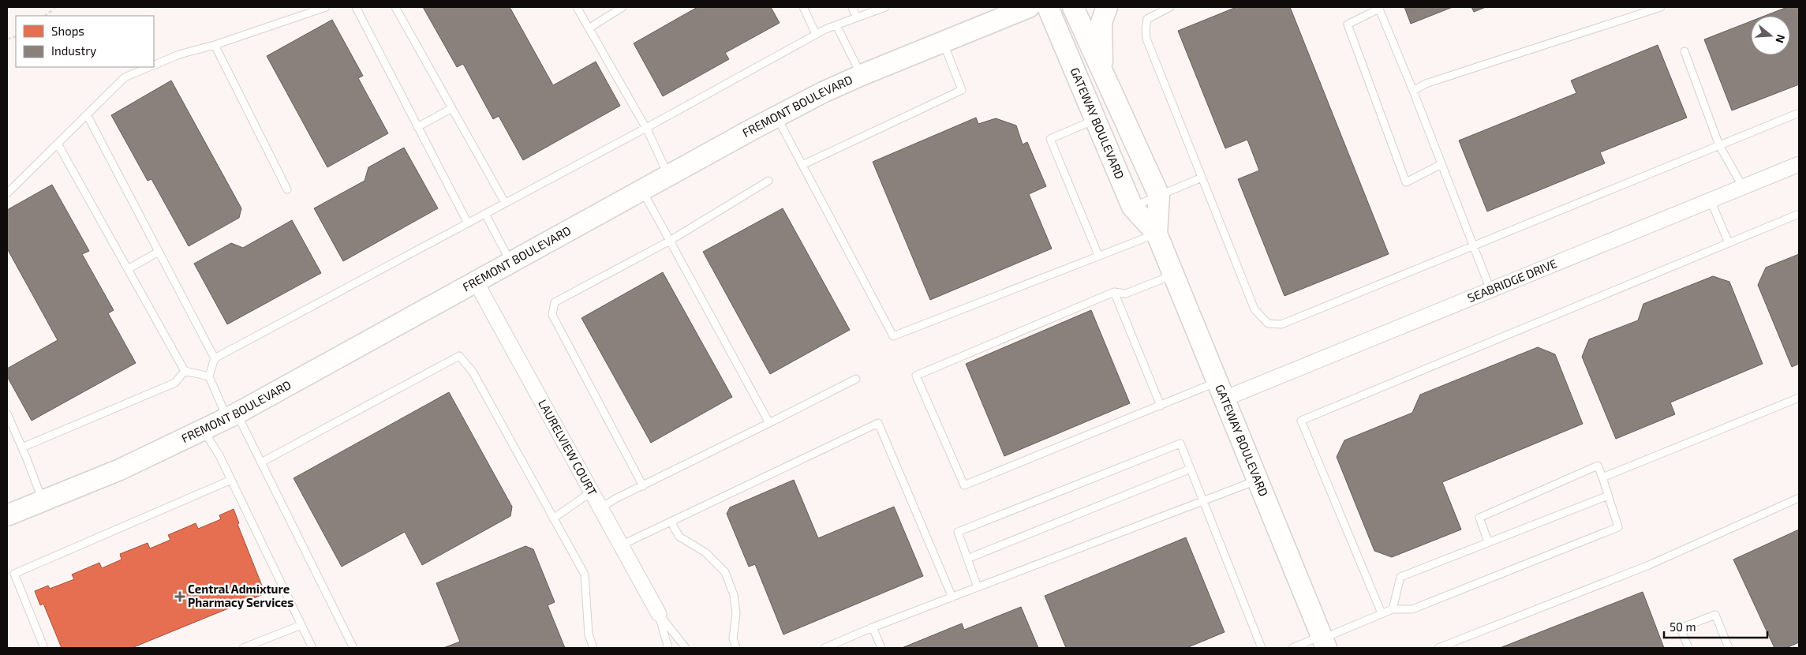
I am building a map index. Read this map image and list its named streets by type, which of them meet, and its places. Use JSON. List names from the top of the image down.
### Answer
{
  "streets": {
    "main road": ["FREMONT BOULEVARD", "GATEWAY BOULEVARD"],
    "street": ["SEABRIDGE DRIVE", "LAURELVIEW COURT"]
  },
  "crossings": [
    ["FREMONT BOULEVARD", "LAURELVIEW COURT"],
    ["GATEWAY BOULEVARD", "SEABRIDGE DRIVE"]
  ],
  "places": {
    "health": ["Central Admixture Pharmacy Services"]
  },
  "legend": ["Shops", "Industry"],
  "scale_bar": "50 m",
  "north": "right"
}
